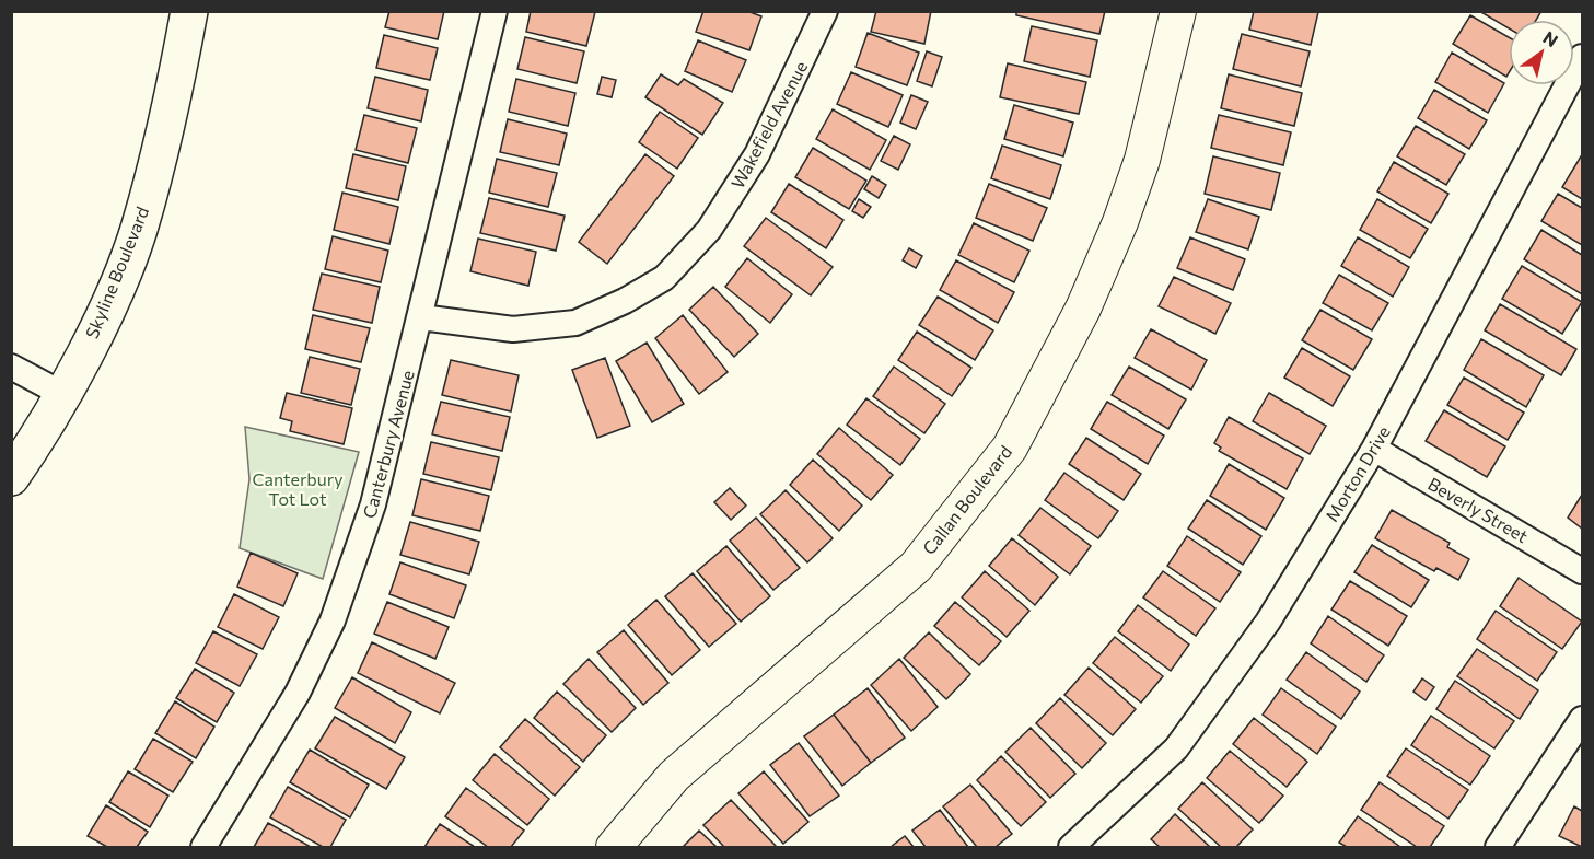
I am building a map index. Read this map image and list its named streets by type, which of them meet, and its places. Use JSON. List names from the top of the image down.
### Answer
{
  "streets": {
    "main road": ["Skyline Boulevard"],
    "street": [
      "Wakefield Avenue",
      "Canterbury Avenue",
      "Morton Drive",
      "Callan Boulevard",
      "Beverly Street"
    ]
  },
  "crossings": [
    ["Wakefield Avenue", "Canterbury Avenue"],
    ["Morton Drive", "Beverly Street"]
  ],
  "parks": ["Canterbury Tot Lot"],
  "north": "top right"
}
